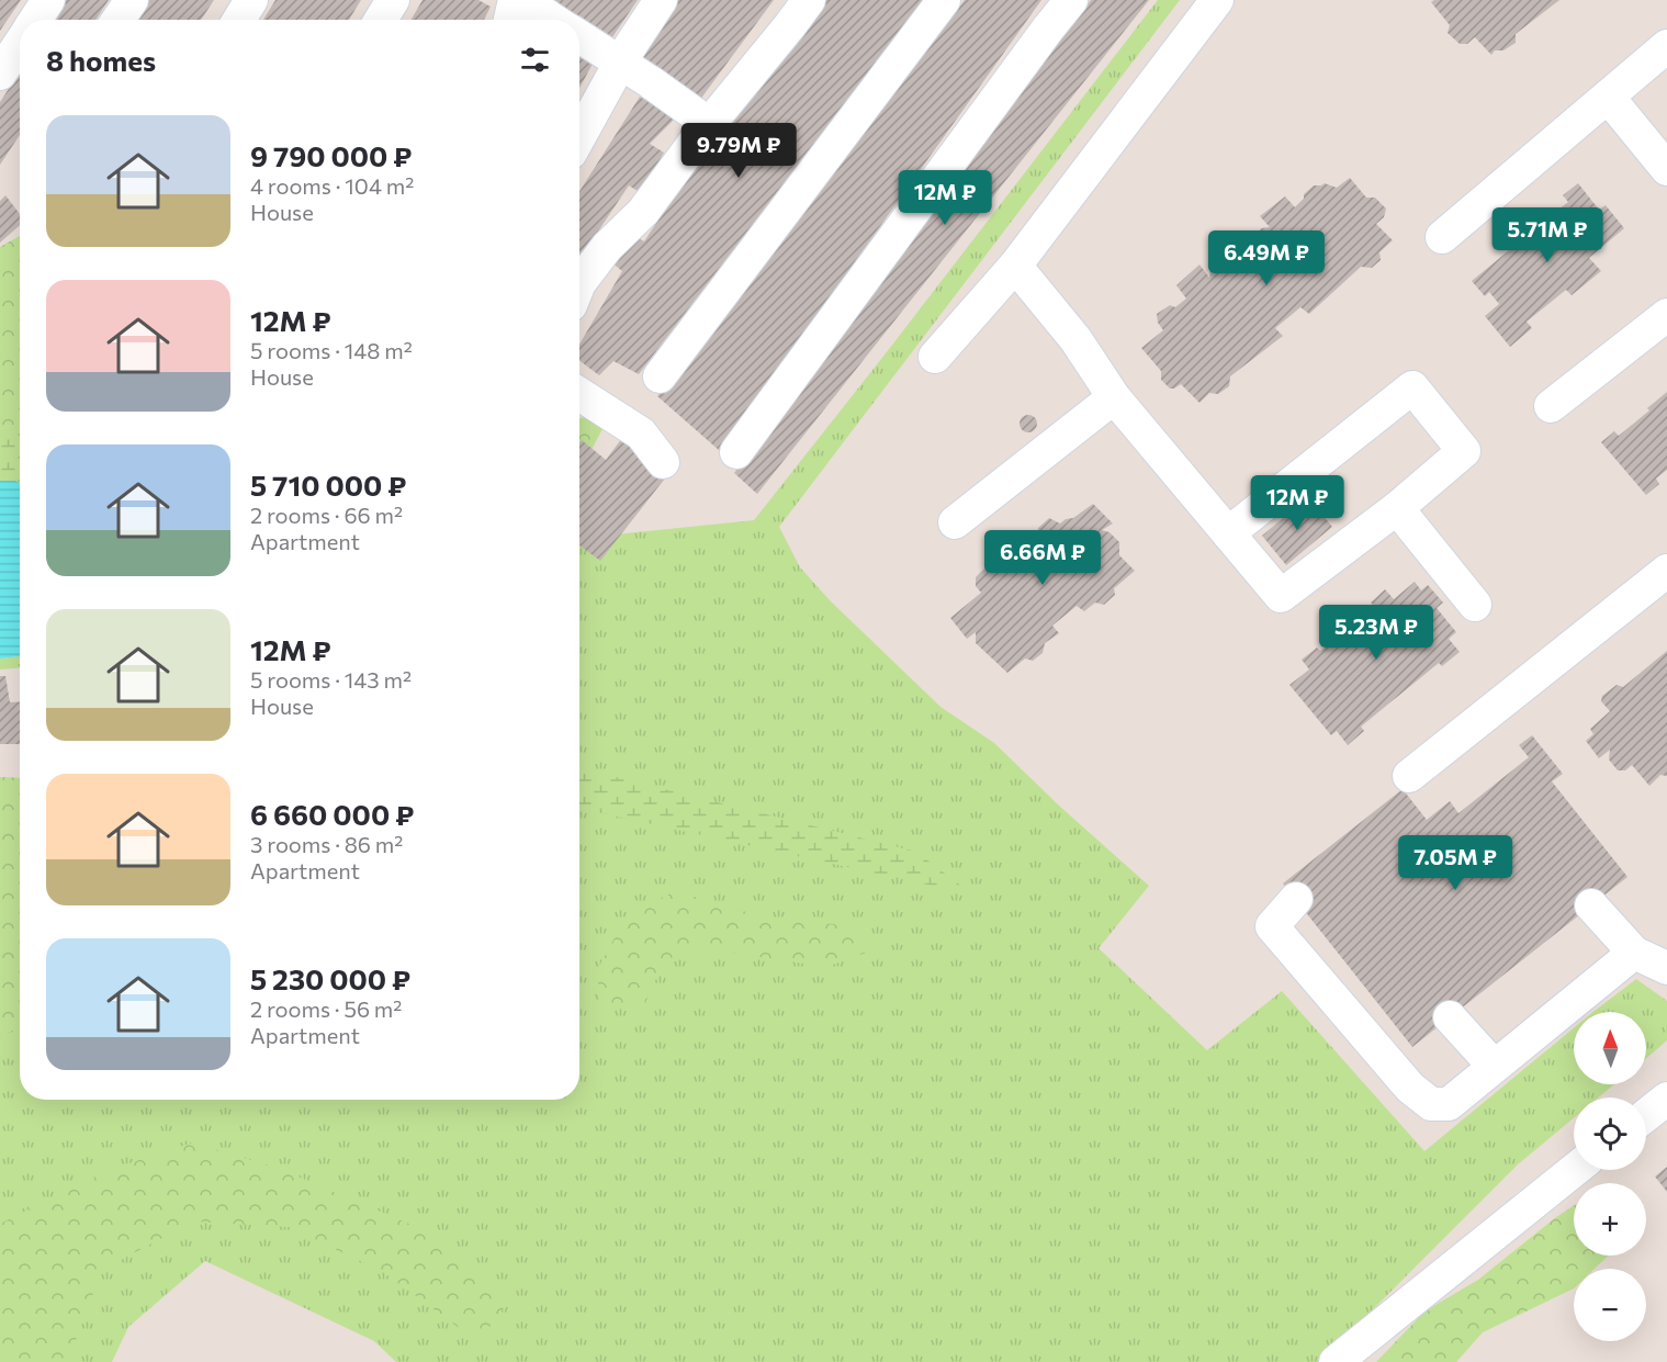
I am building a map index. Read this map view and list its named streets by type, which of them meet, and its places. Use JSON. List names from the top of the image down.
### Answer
{
  "north": "top",
  "page": {
    "heading": "8 homes",
    "list": [
      {
        "name": "9 790 000 ₽",
        "note": "4 rooms · 104 m² · House"
      },
      {
        "name": "12M ₽",
        "note": "5 rooms · 148 m² · House"
      },
      {
        "name": "5 710 000 ₽",
        "note": "2 rooms · 66 m² · Apartment"
      },
      {
        "name": "12M ₽",
        "note": "5 rooms · 143 m² · House"
      },
      {
        "name": "6 660 000 ₽",
        "note": "3 rooms · 86 m² · Apartment"
      },
      {
        "name": "5 230 000 ₽",
        "note": "2 rooms · 56 m² · Apartment"
      }
    ],
    "price": [
      "9.79M ₽",
      "12M ₽",
      "5.71M ₽",
      "6.49M ₽",
      "12M ₽",
      "6.66M ₽",
      "5.23M ₽",
      "7.05M ₽"
    ],
    "map_buttons": ["+", "−"]
  }
}
